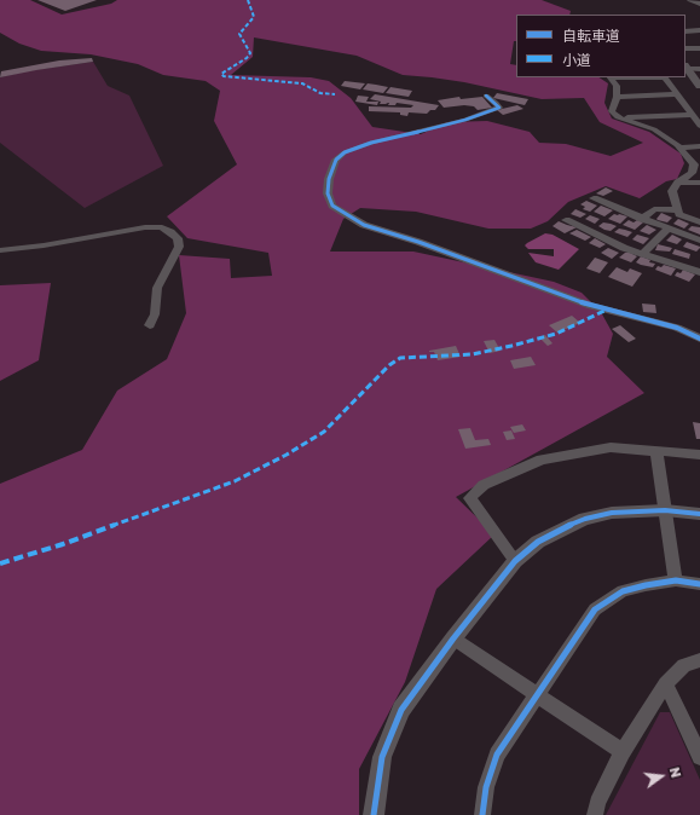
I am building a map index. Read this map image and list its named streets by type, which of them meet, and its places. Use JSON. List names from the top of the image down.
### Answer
{
  "legend": ["自転車道", "小道"],
  "north": "right"
}
